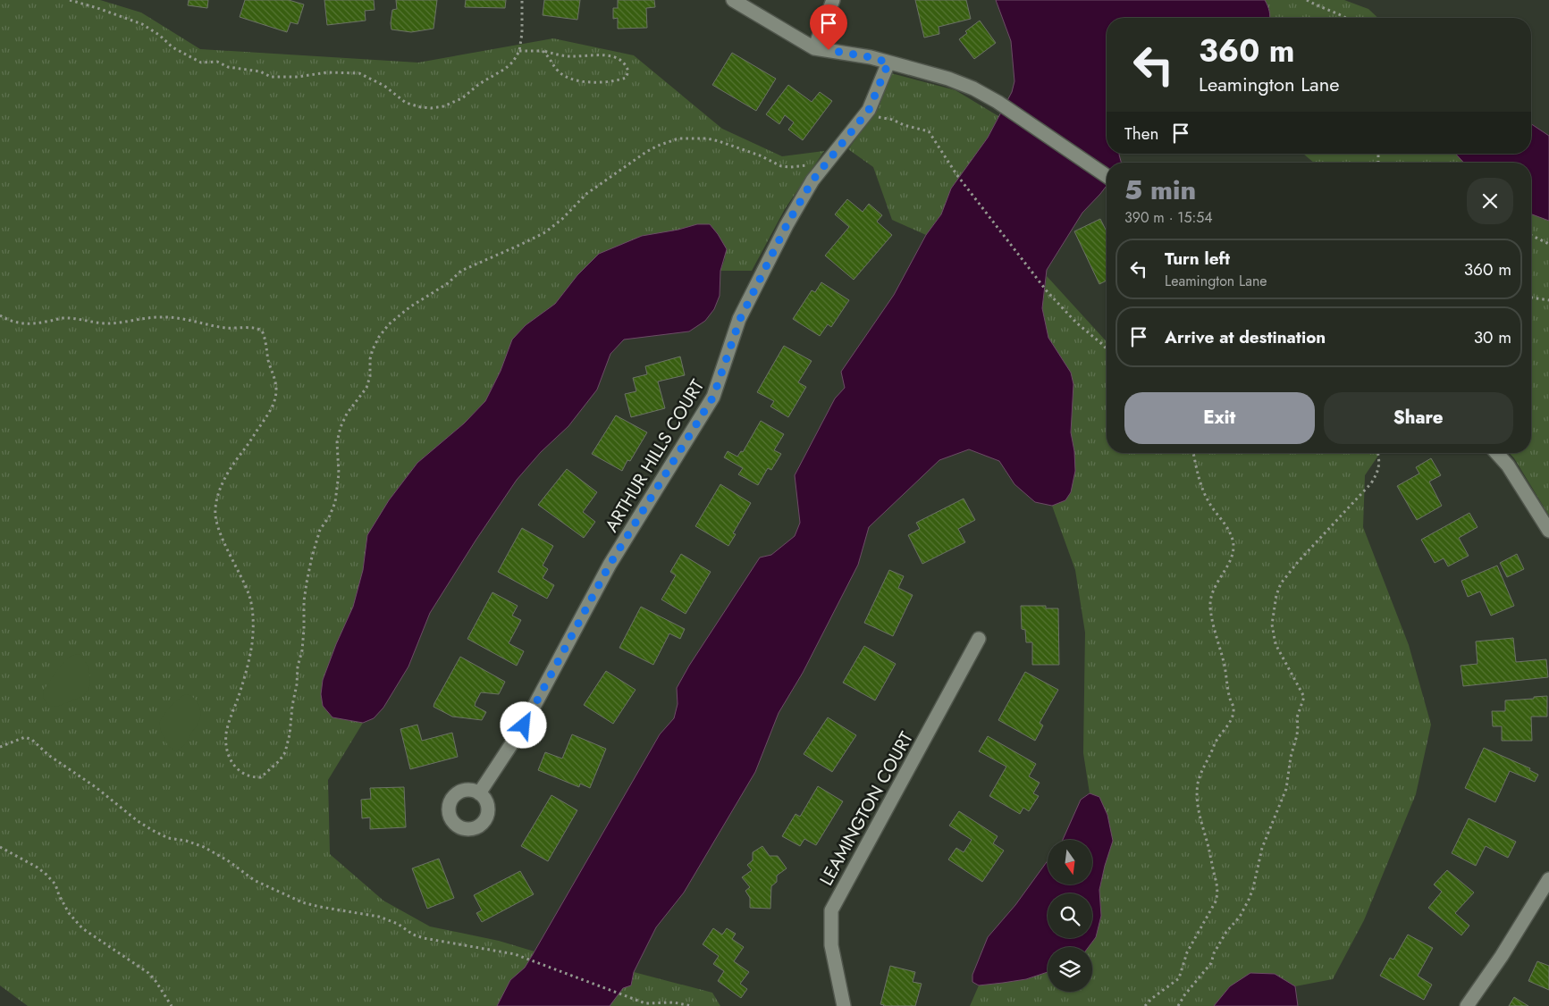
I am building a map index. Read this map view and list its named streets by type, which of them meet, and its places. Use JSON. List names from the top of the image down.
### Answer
{
  "streets": {
    "street": ["ARTHUR HILLS COURT", "LEAMINGTON COURT"]
  },
  "north": "bottom",
  "page": {
    "turn": ["360 m", "Leamington Lane"],
    "then": "Then",
    "heading": ["5 min", "390 m · 15:54"],
    "list": [
      {
        "name": "Turn left",
        "note": "Leamington Lane",
        "value": "360 m"
      },
      {
        "name": "Arrive at destination",
        "value": "30 m"
      }
    ],
    "buttons": ["Exit", "Share"]
  }
}
